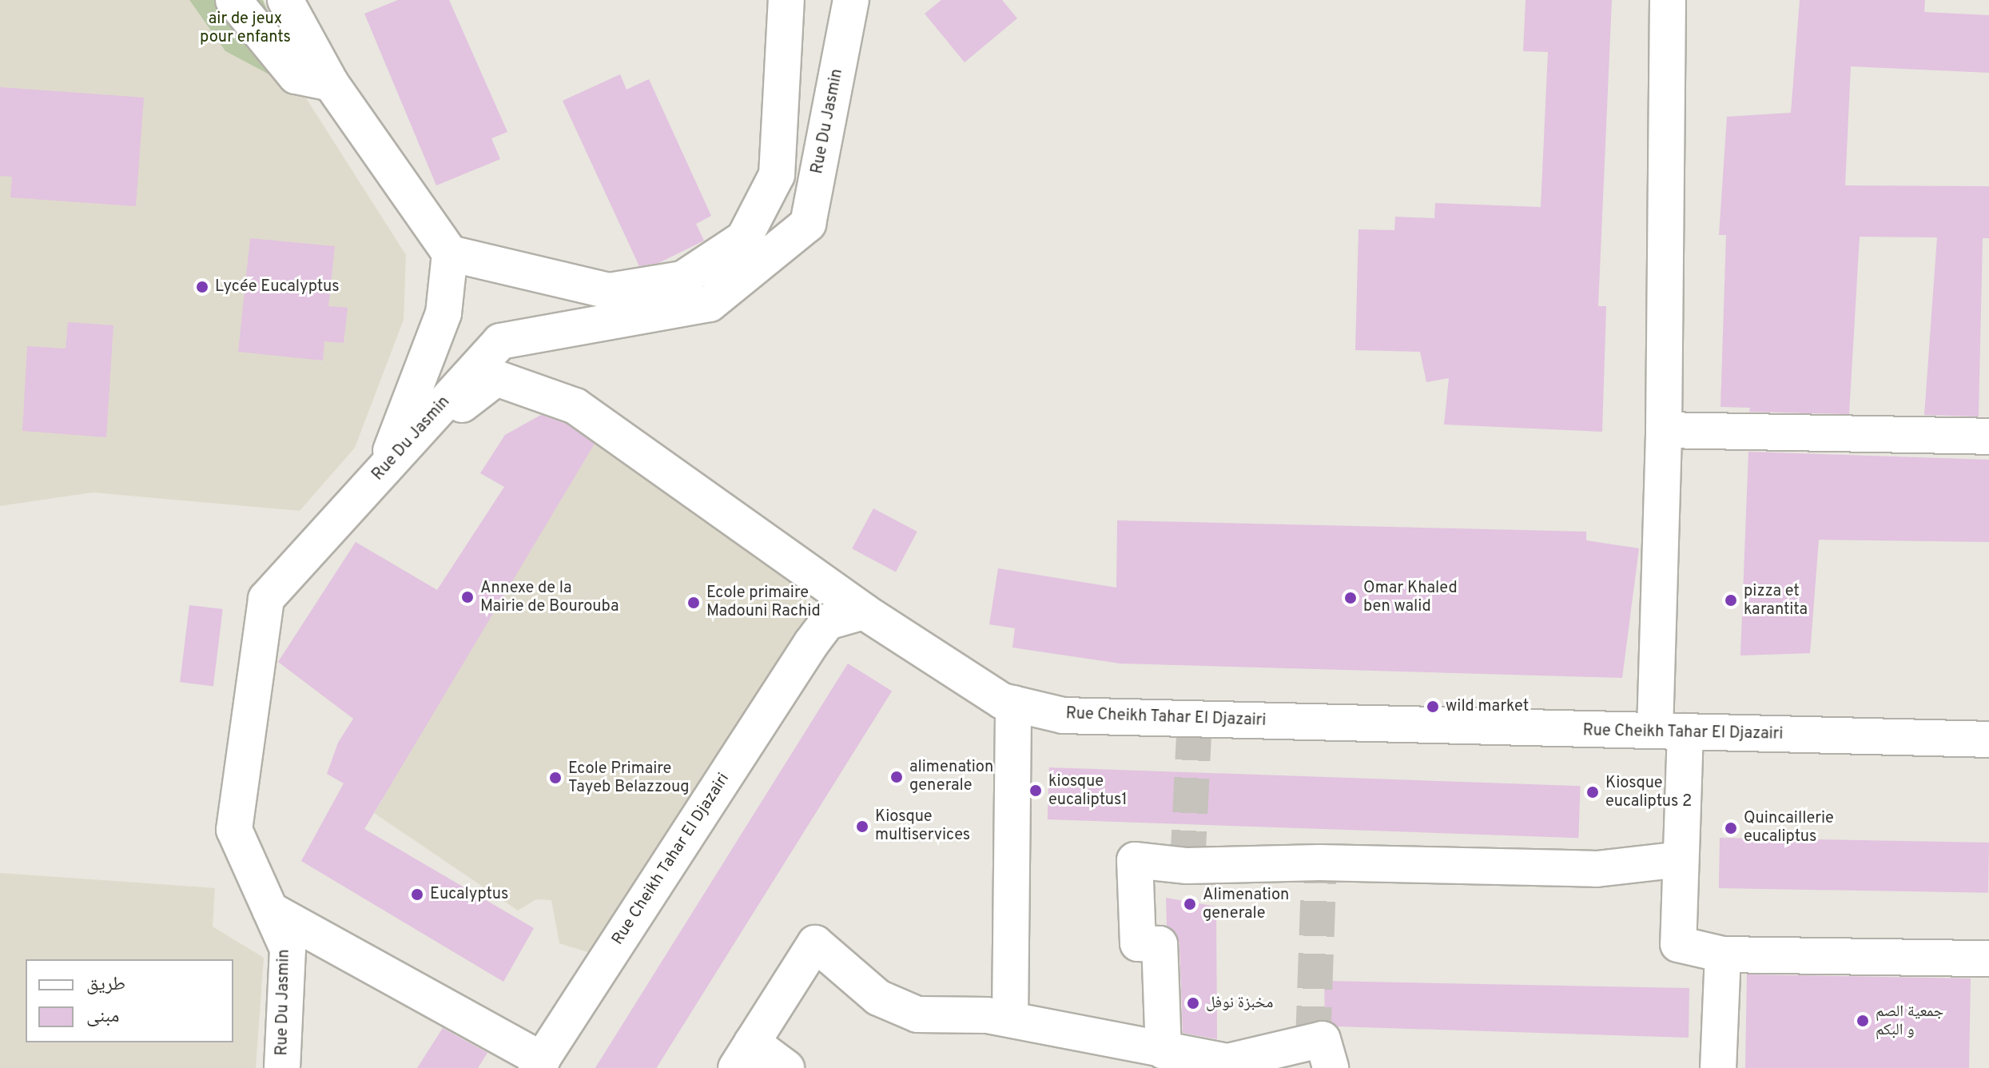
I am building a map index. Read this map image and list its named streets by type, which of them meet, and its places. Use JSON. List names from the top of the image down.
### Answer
{
  "streets": {
    "street": ["Rue Du Jasmin", "Rue Cheikh Tahar El Djazairi"]
  },
  "parks": ["air de jeux pour enfants"],
  "places": [
    "Lycée Eucalyptus",
    "Annexe de la Mairie de Bourouba",
    "Omar Khaled ben walid",
    "pizza et karantita",
    "Ecole primaire Madouni Rachid",
    "wild market",
    "alimenation generale",
    "Ecole Primaire Tayeb Belazzoug",
    "kiosque eucaliptus1",
    "Kiosque eucaliptus 2",
    "Kiosque multiservices",
    "Quincaillerie eucaliptus",
    "Eucalyptus",
    "Alimenation generale",
    "مخبزة نوفل",
    "جمعية الصم و البكم"
  ],
  "legend": ["طريق", "مبنى"]
}
